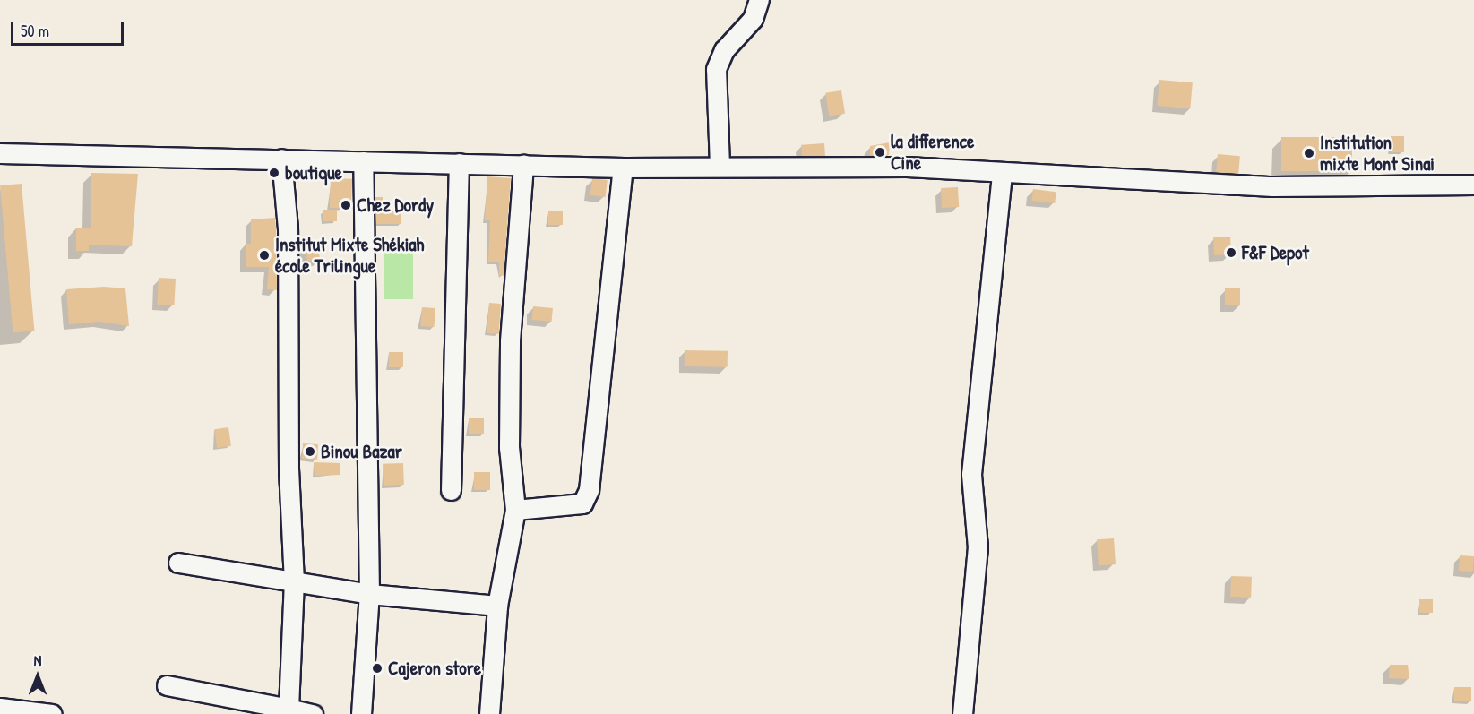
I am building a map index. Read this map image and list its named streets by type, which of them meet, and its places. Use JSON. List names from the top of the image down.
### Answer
{
  "places": [
    "la difference Cine",
    "Institution mixte Mont Sinai",
    "boutique",
    "Chez Dordy",
    "F&F Depot",
    "Institut Mixte Shékiah école Trilingue",
    "Binou Bazar",
    "Cajeron store"
  ],
  "scale_bar": "50 m",
  "north": "top"
}
